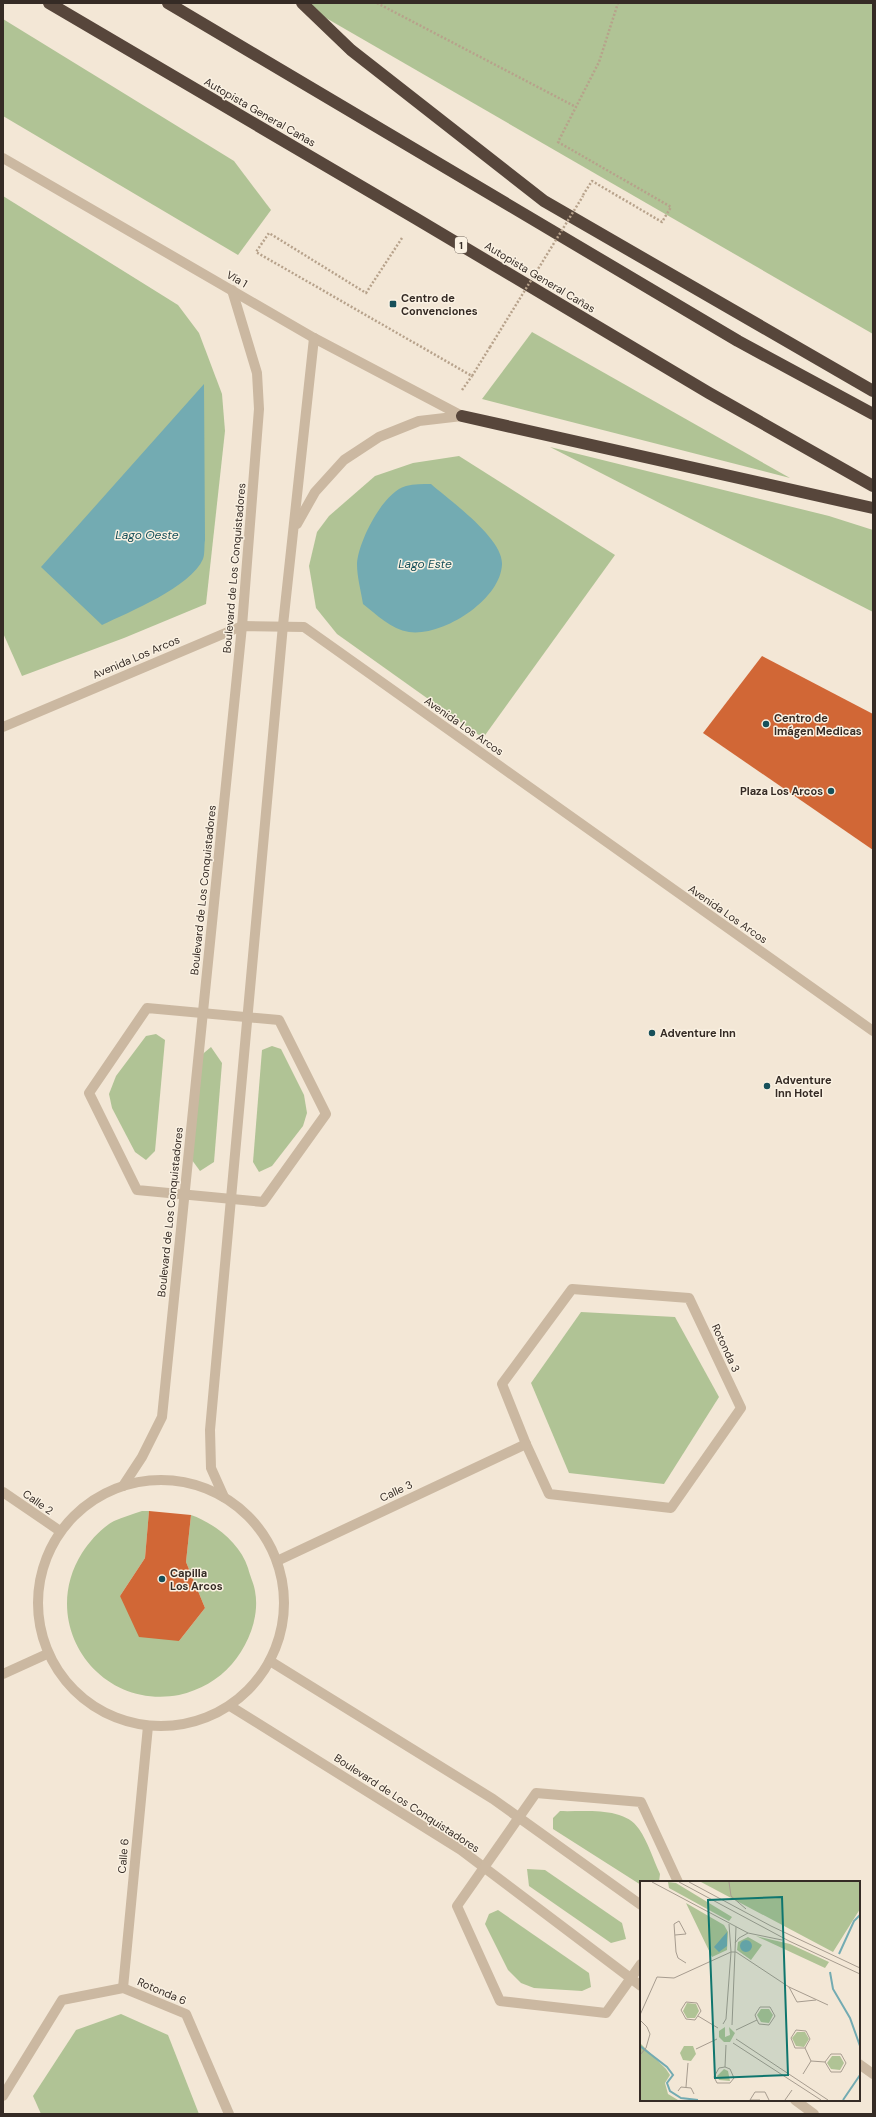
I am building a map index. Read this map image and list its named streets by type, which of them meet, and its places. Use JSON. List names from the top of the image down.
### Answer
{
  "streets": {
    "highway": ["Autopista General Cañas", "1"],
    "street": [
      "Vía 1",
      "Boulevard de Los Conquistadores",
      "Avenida Los Arcos",
      "Rotonda 3",
      "Calle 3",
      "Calle 2",
      "Calle 6",
      "Rotonda 6"
    ]
  },
  "crossings": [
    ["Vía 1", "Boulevard de Los Conquistadores"],
    ["Boulevard de Los Conquistadores", "Avenida Los Arcos"],
    ["Rotonda 3", "Calle 3"],
    ["Calle 6", "Rotonda 6"]
  ],
  "water": ["Lago Oeste", "Lago Este"],
  "places": {
    "transit": ["Centro de Convenciones"],
    "other": [
      "Centro de Imágen Medicas",
      "Plaza Los Arcos",
      "Adventure Inn",
      "Adventure Inn Hotel",
      "Capilla Los Arcos"
    ]
  }
}
